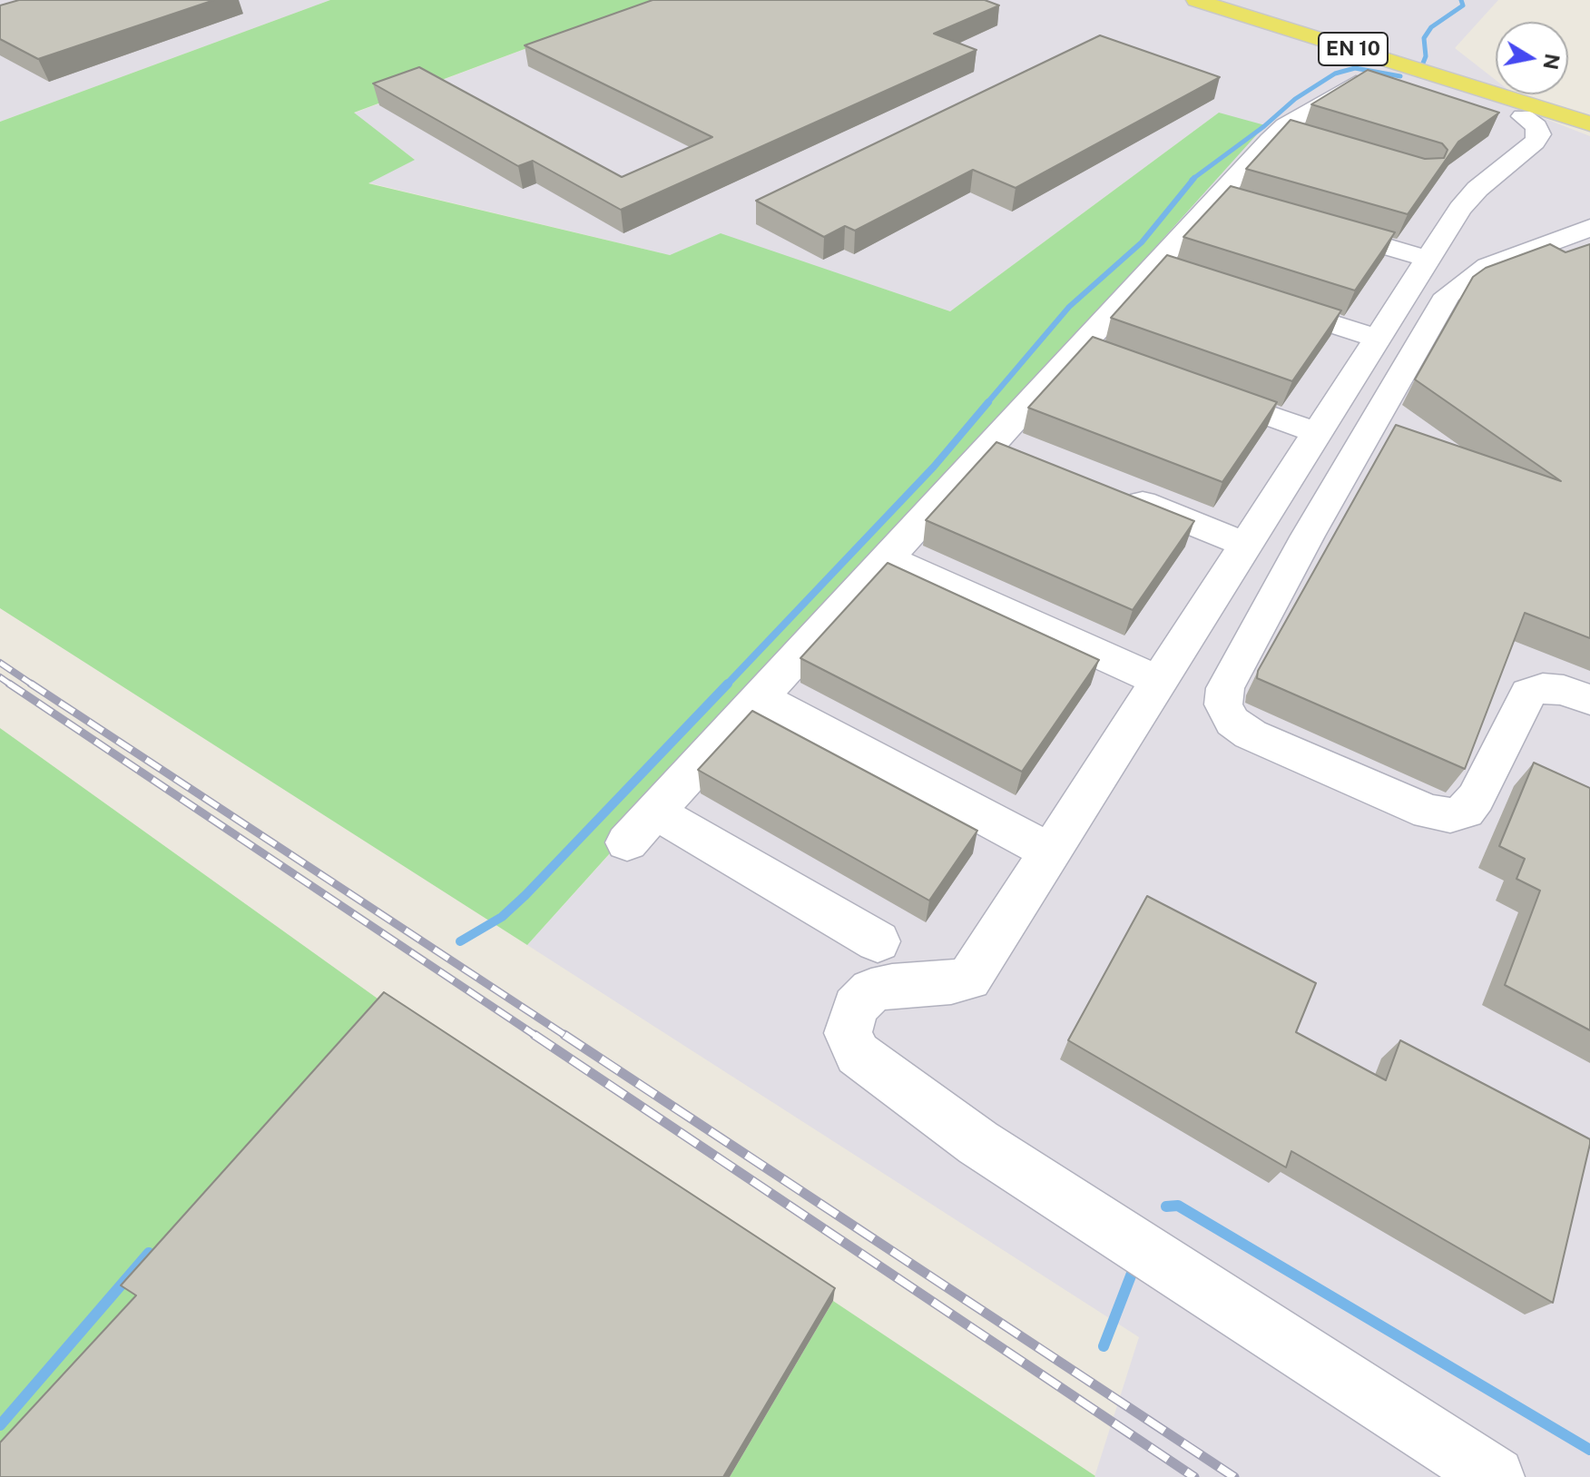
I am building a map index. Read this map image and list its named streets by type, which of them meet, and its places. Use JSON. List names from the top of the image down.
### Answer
{
  "streets": {
    "main road": ["EN 10"]
  },
  "north": "right"
}
